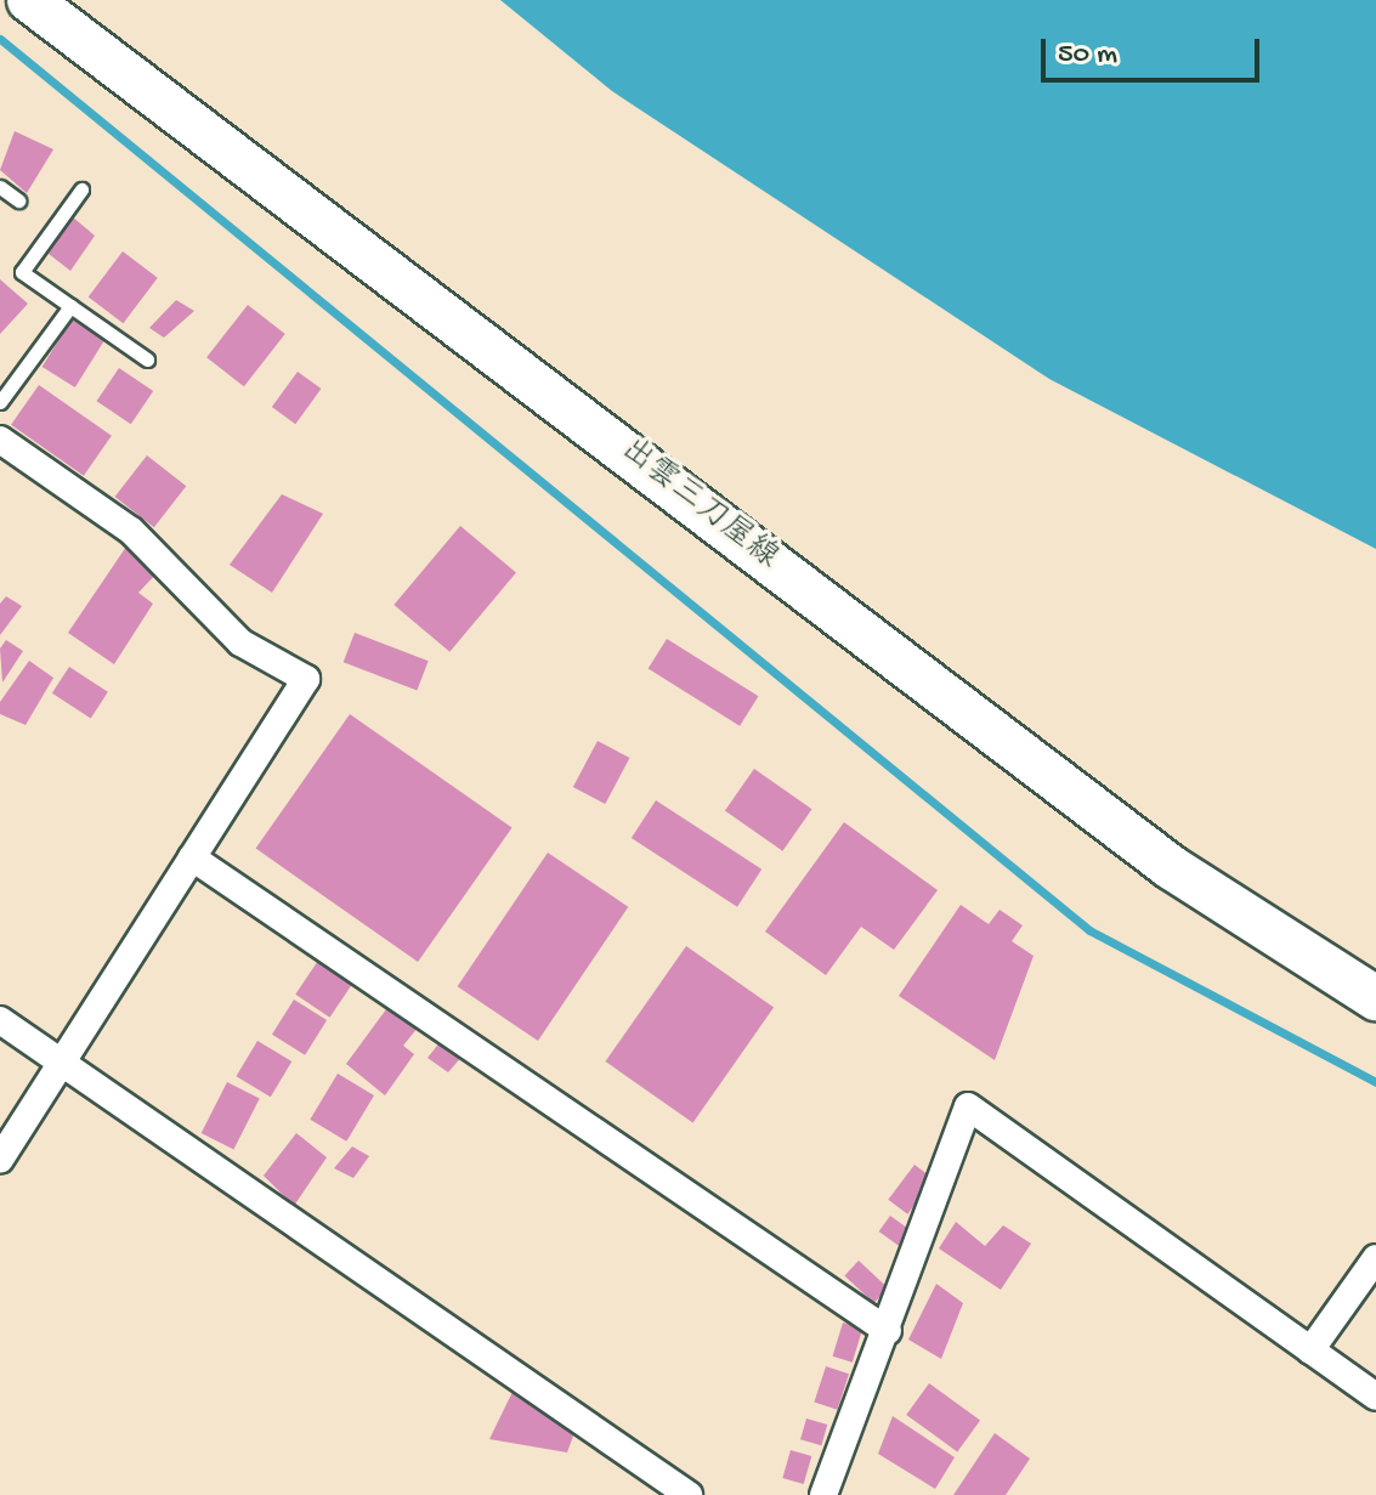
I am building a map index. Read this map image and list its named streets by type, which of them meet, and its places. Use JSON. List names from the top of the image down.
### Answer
{
  "streets": {
    "main road": ["出雲三刀屋線"]
  },
  "scale_bar": "50 m"
}
